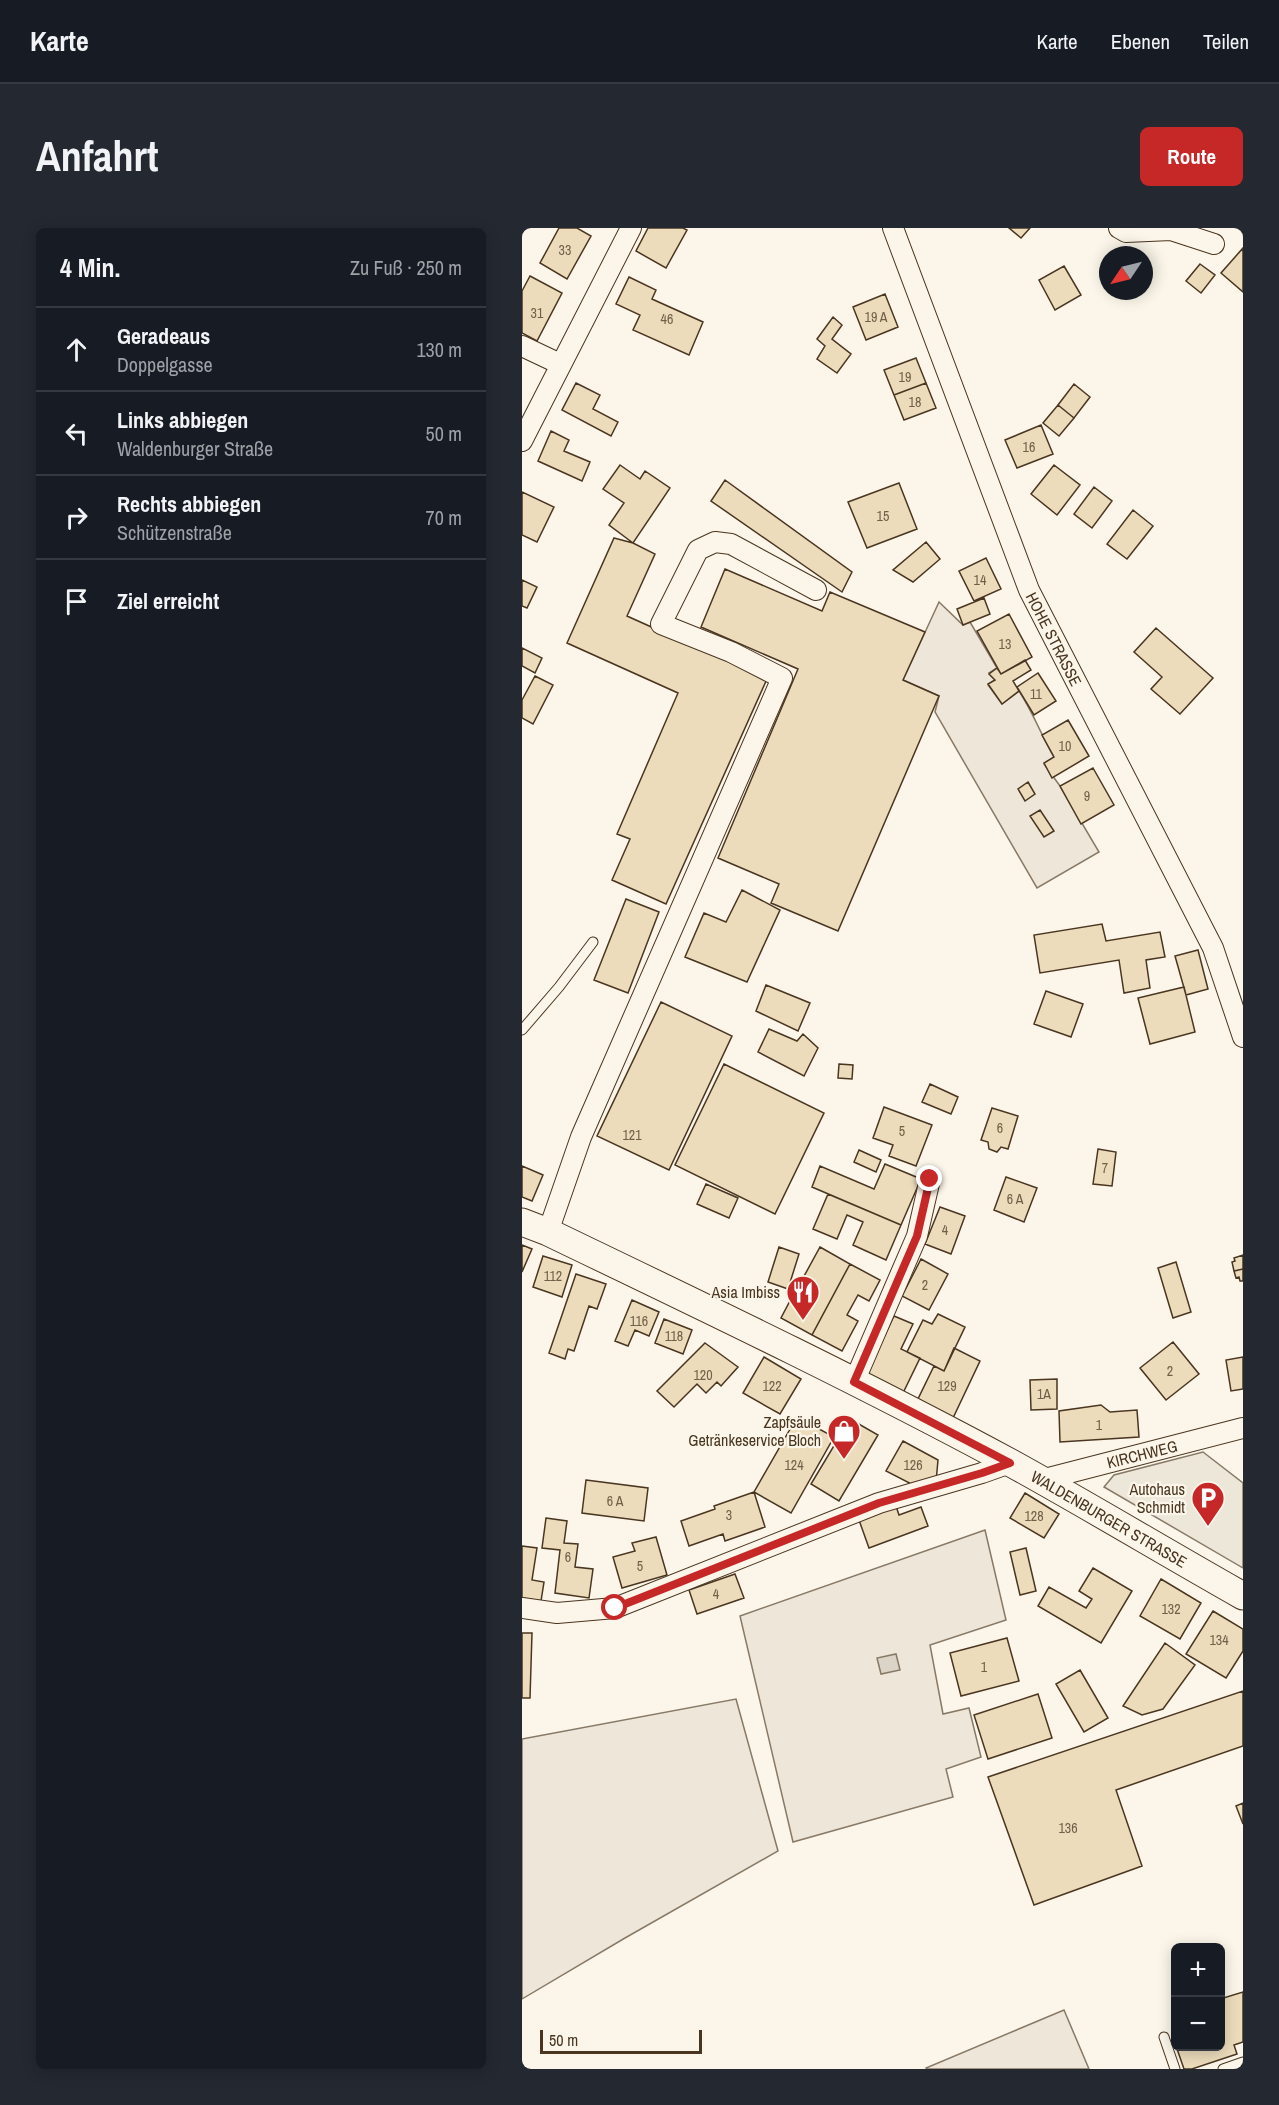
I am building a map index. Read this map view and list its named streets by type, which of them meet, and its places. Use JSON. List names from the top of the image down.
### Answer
{
  "streets": {
    "main road": ["WALDENBURGER STRASSE"],
    "street": ["HOHE STRASSE", "KIRCHWEG"]
  },
  "crossings": [
    ["KIRCHWEG", "WALDENBURGER STRASSE"]
  ],
  "places": {
    "restaurant": ["Asia Imbiss"],
    "shop": ["Zapfsäule Getränkeservice Bloch"],
    "parking": ["Autohaus Schmidt"]
  },
  "house_numbers": [
    "33",
    "31",
    "19 A",
    "46",
    "19",
    "18",
    "16",
    "15",
    "14",
    "13",
    "11",
    "10",
    "9",
    "6",
    "5",
    "121",
    "7",
    "6 A",
    "4",
    "112",
    "2",
    "116",
    "118",
    "2",
    "120",
    "122",
    "129",
    "1A",
    "1",
    "124",
    "126",
    "6 A",
    "3",
    "128",
    "6",
    "5",
    "4",
    "132",
    "134",
    "1",
    "136"
  ],
  "scale_bar": "50 m",
  "north": "bottom left",
  "page": {
    "header": "Karte",
    "nav": ["Karte", "Ebenen", "Teilen"],
    "buttons": "Route",
    "title": "Anfahrt",
    "heading": ["4 Min.", "Zu Fuß · 250 m"],
    "list": [
      ["Geradeaus", "Doppelgasse", "130 m"],
      ["Links abbiegen", "Waldenburger Straße", "50 m"],
      ["Rechts abbiegen", "Schützenstraße", "70 m"],
      "Ziel erreicht"
    ],
    "map_buttons": ["+", "−"],
    "scale": "50 m"
  }
}
